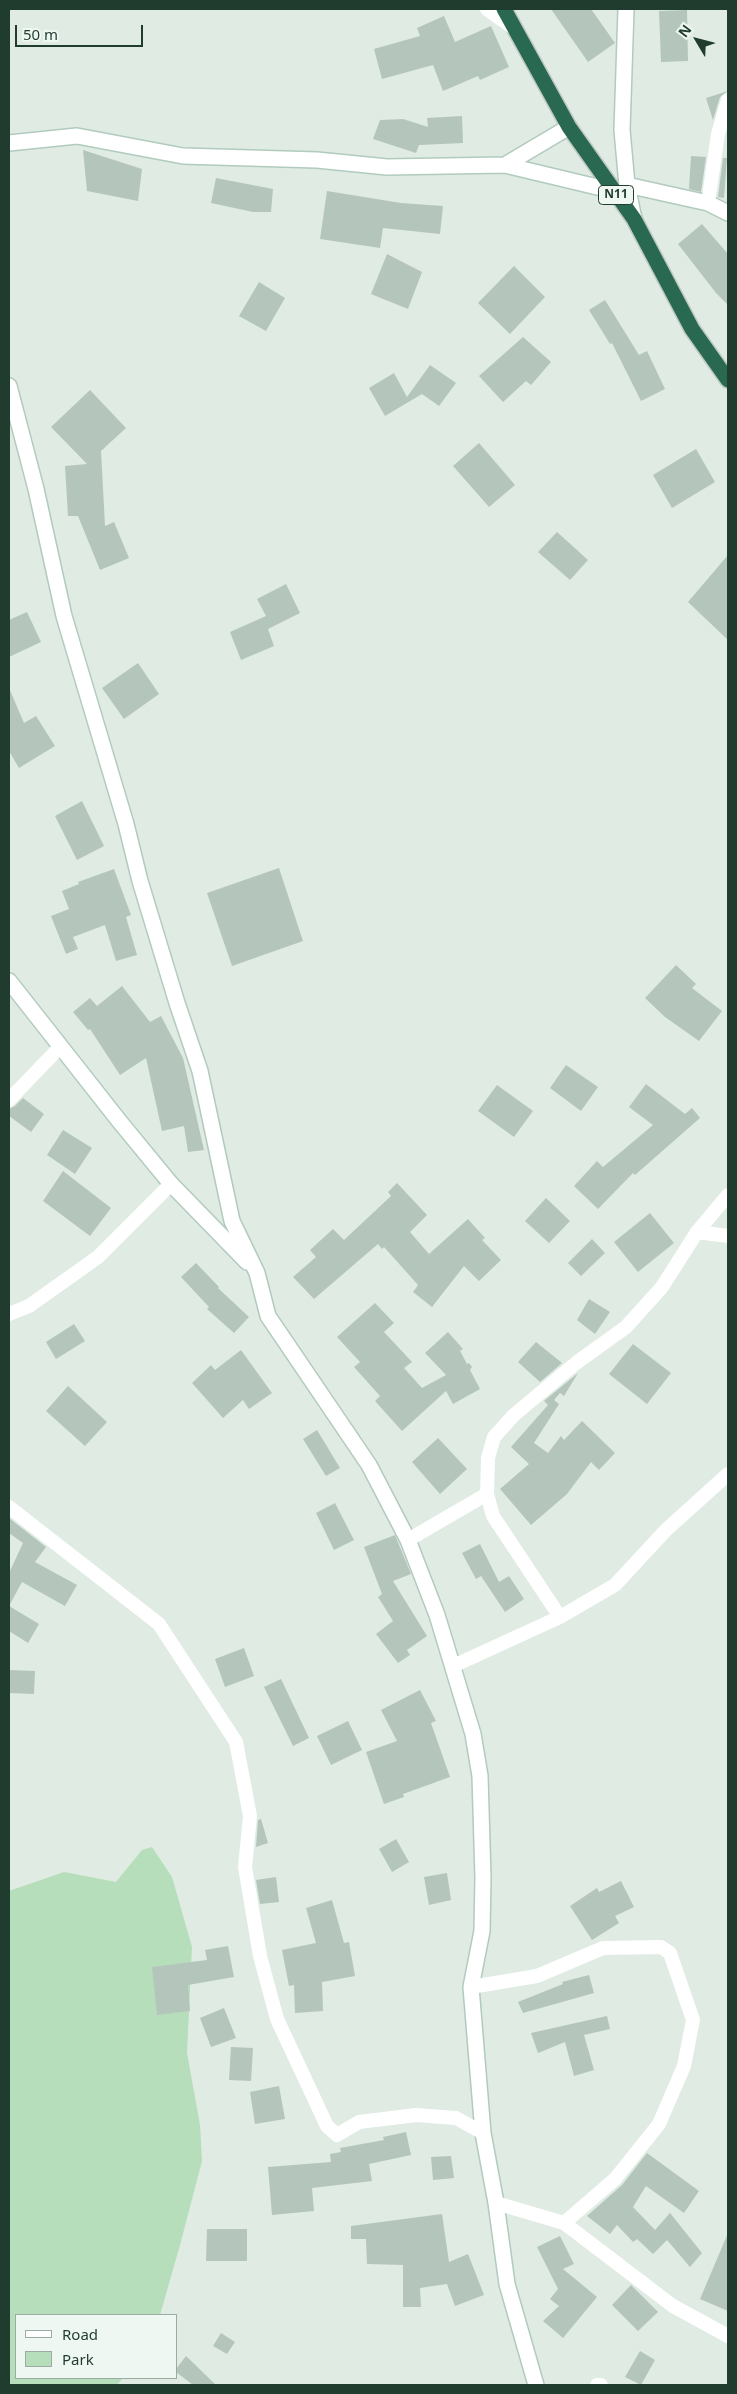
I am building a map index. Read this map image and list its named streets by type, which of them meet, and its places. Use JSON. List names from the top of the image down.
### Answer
{
  "streets": {
    "highway": ["N11"]
  },
  "legend": ["Road", "Park"],
  "scale_bar": "50 m",
  "north": "top left"
}
